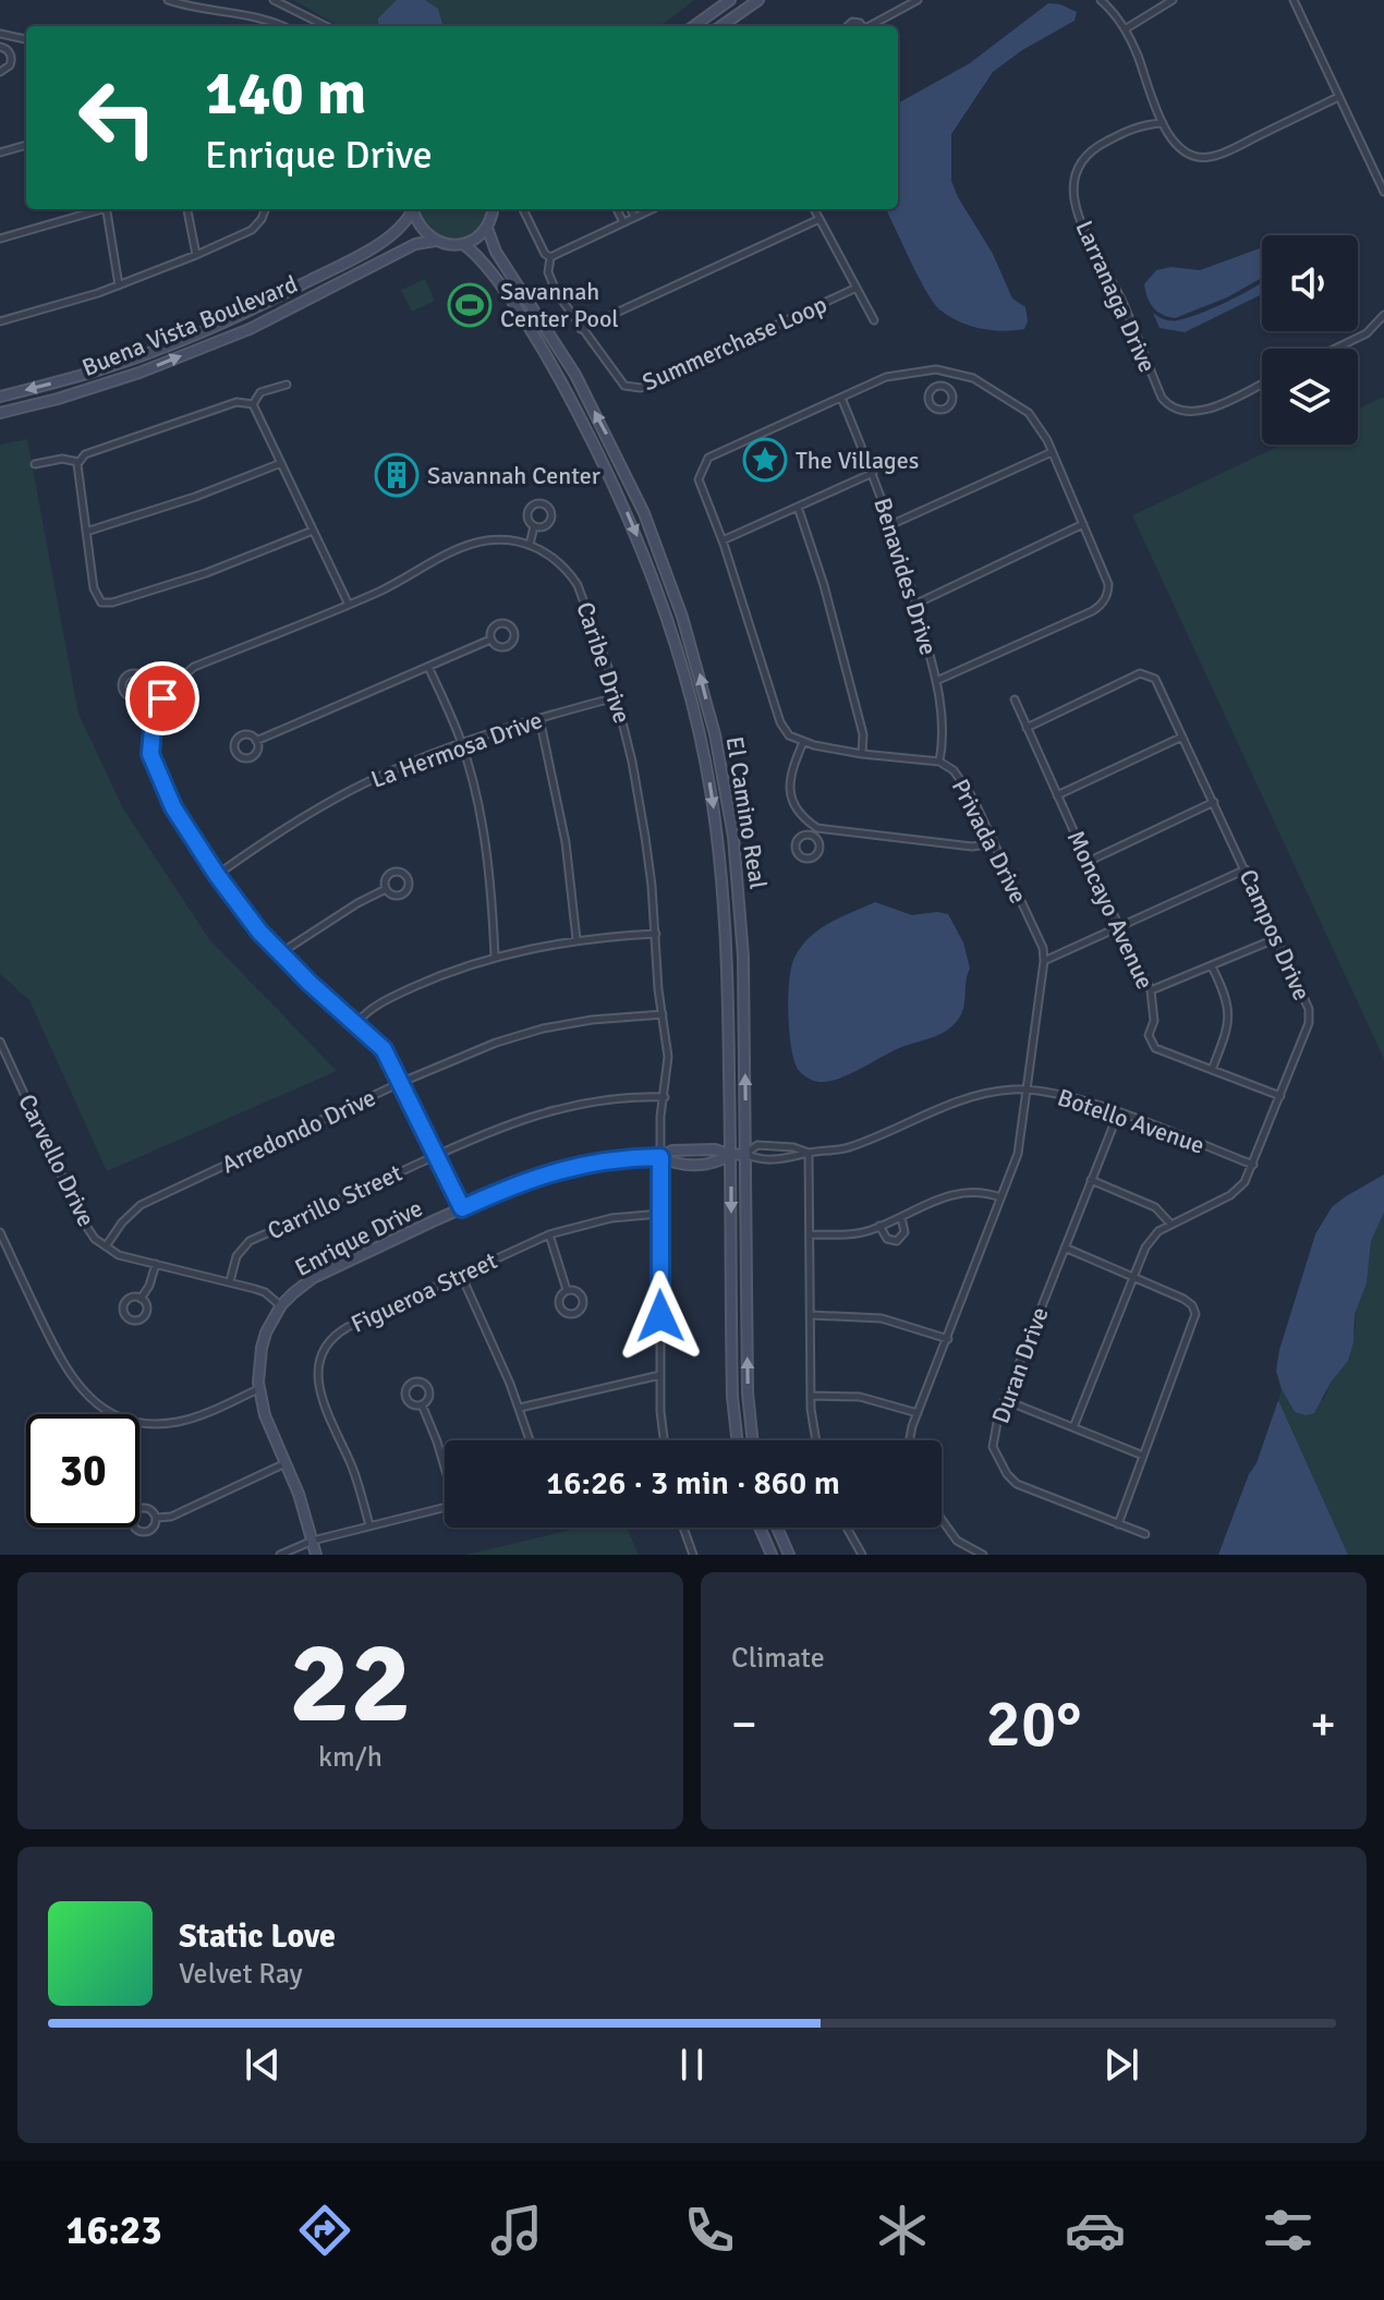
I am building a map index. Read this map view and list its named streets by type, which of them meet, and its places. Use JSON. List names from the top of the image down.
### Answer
{
  "streets": {
    "main road": ["Buena Vista Boulevard", "El Camino Real", "Enrique Drive"],
    "street": [
      "Larranaga Drive",
      "Summerchase Loop",
      "Benavides Drive",
      "Caribe Drive",
      "La Hermosa Drive",
      "Privada Drive",
      "Moncayo Avenue",
      "Campos Drive",
      "Botello Avenue",
      "Arredondo Drive",
      "Carvello Drive",
      "Carrillo Street",
      "Figueroa Street",
      "Duran Drive"
    ]
  },
  "crossings": [
    ["Benavides Drive", "Privada Drive"],
    ["Caribe Drive", "La Hermosa Drive"],
    ["Caribe Drive", "Arredondo Drive"],
    ["Caribe Drive", "Carrillo Street"],
    ["Caribe Drive", "Enrique Drive"],
    ["Caribe Drive", "Figueroa Street"],
    ["El Camino Real", "Botello Avenue"],
    ["El Camino Real", "Enrique Drive"],
    ["Privada Drive", "Botello Avenue"],
    ["Moncayo Avenue", "Campos Drive"],
    ["Campos Drive", "Botello Avenue"],
    ["Botello Avenue", "Enrique Drive"],
    ["Botello Avenue", "Duran Drive"],
    ["Arredondo Drive", "Carvello Drive"],
    ["Carvello Drive", "Carrillo Street"],
    ["Carvello Drive", "Enrique Drive"]
  ],
  "places": {
    "sports": ["Savannah Center Pool"],
    "place": ["The Villages"],
    "building": ["Savannah Center"]
  },
  "page": {
    "turn": ["140 m", "Enrique Drive"],
    "limit": "30",
    "trip": "16:26 · 3 min · 860 m",
    "tile": [
      ["22", "km/h"],
      "Climate"
    ],
    "heat": ["−", "20°", "+"],
    "song": ["Static Love", "Velvet Ray"],
    "tabs": "16:23"
  }
}
